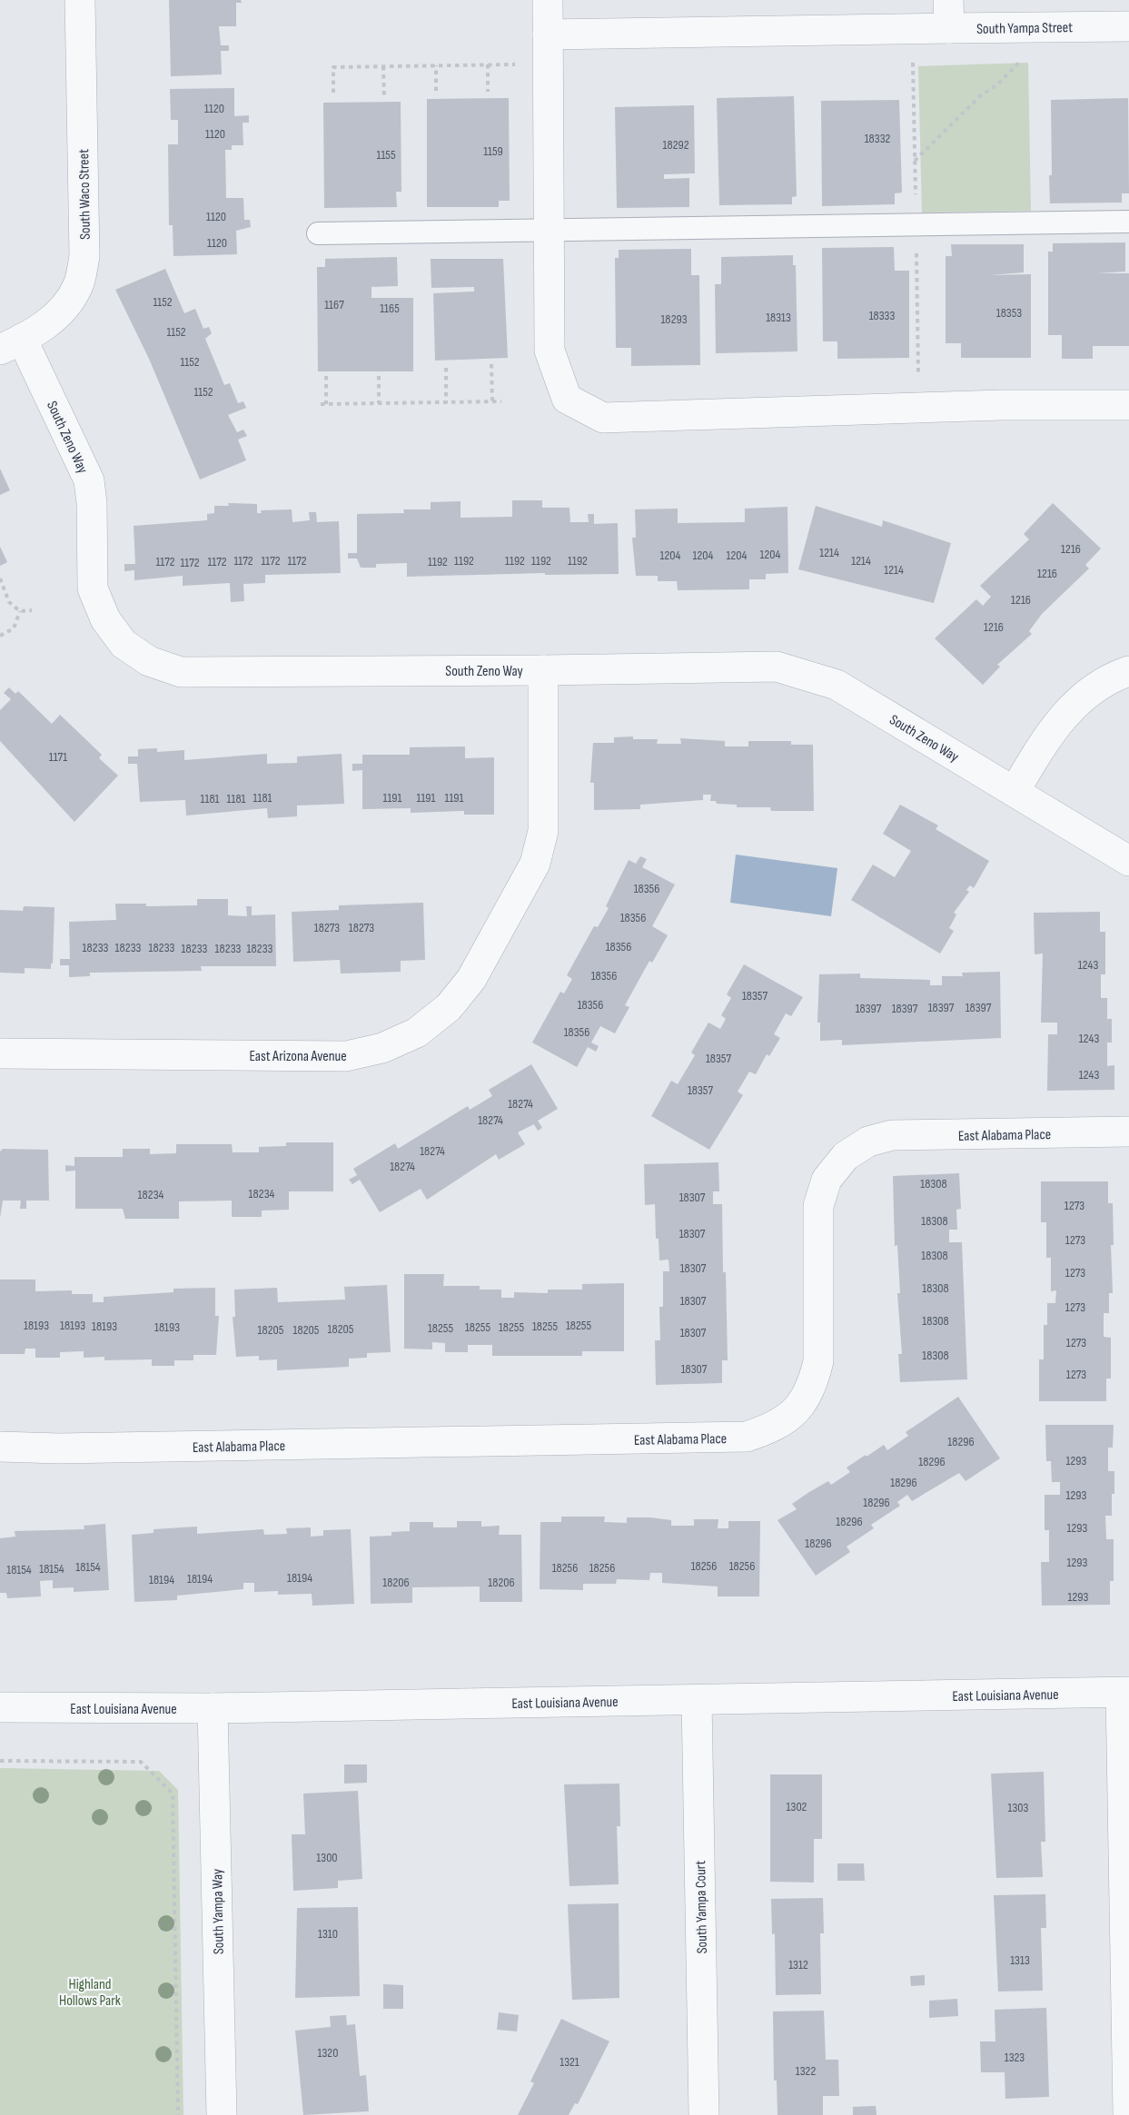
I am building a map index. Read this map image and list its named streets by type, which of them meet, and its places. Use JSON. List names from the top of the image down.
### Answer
{
  "streets": {
    "street": [
      "South Yampa Street",
      "South Waco Street",
      "South Zeno Way",
      "East Arizona Avenue",
      "East Alabama Place",
      "East Louisiana Avenue",
      "South Yampa Court",
      "South Yampa Way"
    ]
  },
  "crossings": [
    ["South Waco Street", "South Zeno Way"],
    ["South Zeno Way", "East Arizona Avenue"],
    ["East Louisiana Avenue", "South Yampa Court"],
    ["East Louisiana Avenue", "South Yampa Way"]
  ],
  "parks": ["Highland Hollows Park"],
  "house_numbers": [
    "1120",
    "1120",
    "18332",
    "18292",
    "1159",
    "1155",
    "1120",
    "1120",
    "1152",
    "1167",
    "1165",
    "18353",
    "18333",
    "18313",
    "18293",
    "1152",
    "1152",
    "1152",
    "1216",
    "1214",
    "1204",
    "1204",
    "1204",
    "1204",
    "1172",
    "1172",
    "1172",
    "1192",
    "1192",
    "1192",
    "1192",
    "1214",
    "1172",
    "1172",
    "1192",
    "1172",
    "1214",
    "1216",
    "1216",
    "1216",
    "1171",
    "1181",
    "1191",
    "1191",
    "1191",
    "1181",
    "1181",
    "18356",
    "18356",
    "18273",
    "18273",
    "18356",
    "18233",
    "18233",
    "18233",
    "18233",
    "18233",
    "18233",
    "1243",
    "18356",
    "18357",
    "18356",
    "18397",
    "18397",
    "18397",
    "18397",
    "18356",
    "1243",
    "18357",
    "1243",
    "18357",
    "18274",
    "18274",
    "18274",
    "18274",
    "18308",
    "18234",
    "18234",
    "18307",
    "1273",
    "18308",
    "18307",
    "1273",
    "18308",
    "18307",
    "1273",
    "18308",
    "18307",
    "1273",
    "18308",
    "18193",
    "18193",
    "18255",
    "18193",
    "18255",
    "18193",
    "18255",
    "18255",
    "18255",
    "18205",
    "18205",
    "18205",
    "18307",
    "1273",
    "18308",
    "18307",
    "1273",
    "18296",
    "1293",
    "18296",
    "18296",
    "1293",
    "18296",
    "18296",
    "1293",
    "18296",
    "1293",
    "18256",
    "18256",
    "18154",
    "18256",
    "18256",
    "18154",
    "18154",
    "18194",
    "18194",
    "18194",
    "18206",
    "18206",
    "1293",
    "1302",
    "1303",
    "1300",
    "1310",
    "1313",
    "1312",
    "1320",
    "1323",
    "1321",
    "1322"
  ]
}
